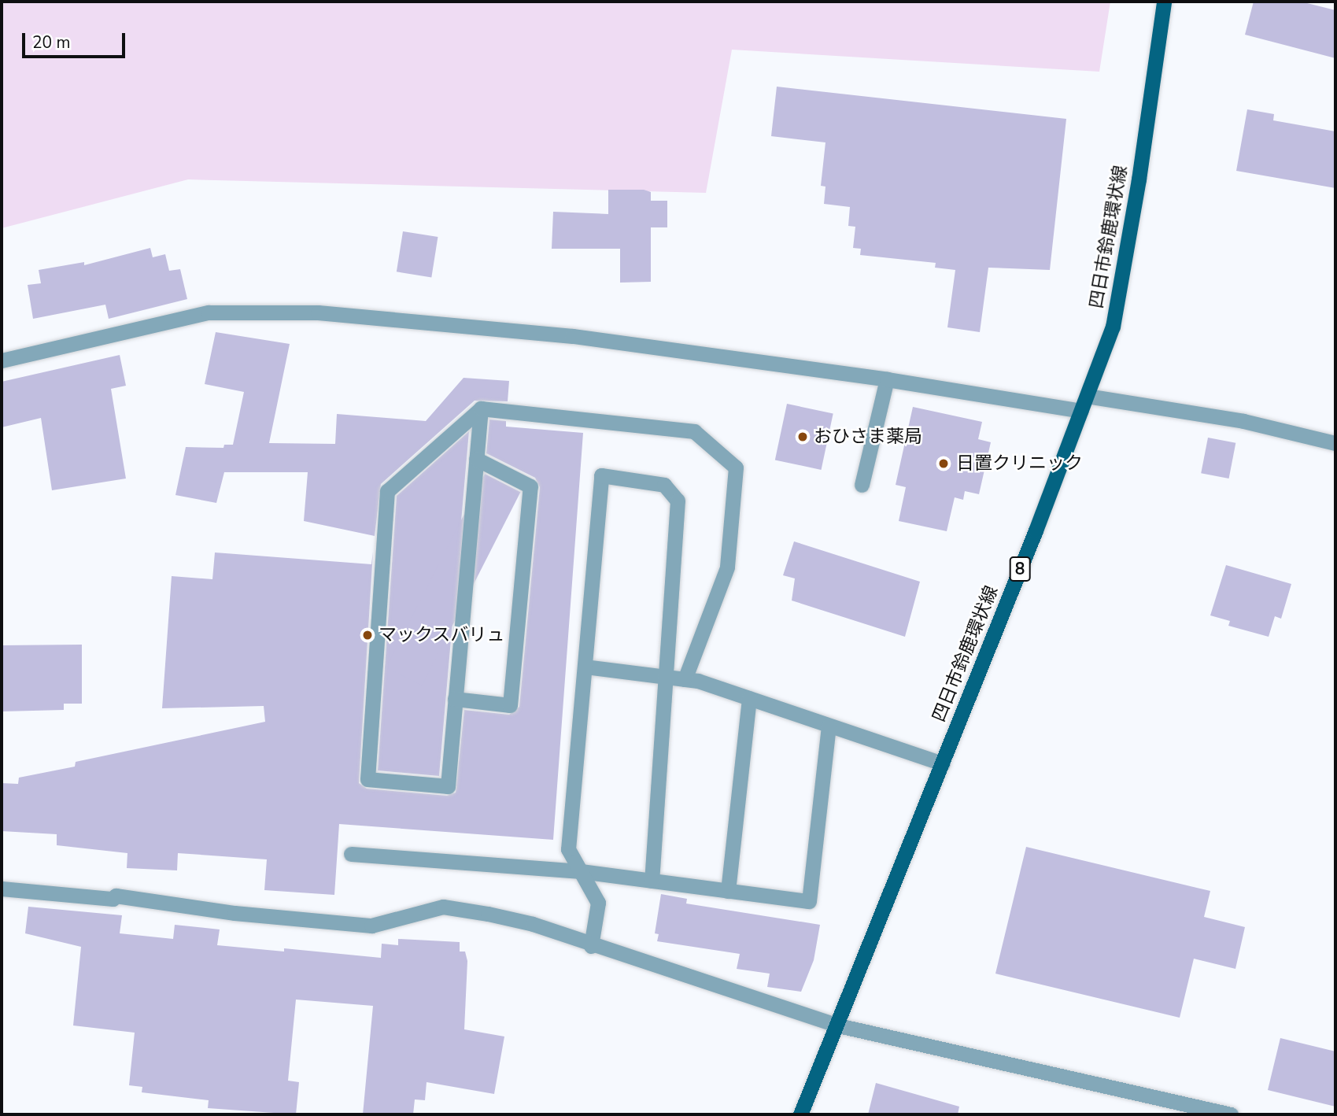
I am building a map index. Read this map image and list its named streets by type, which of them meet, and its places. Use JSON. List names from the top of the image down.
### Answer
{
  "streets": {
    "main road": ["四日市鈴鹿環状線", "8"]
  },
  "places": ["おひさま薬局", "日置クリニック", "マックスバリュ"],
  "scale_bar": "20 m"
}
